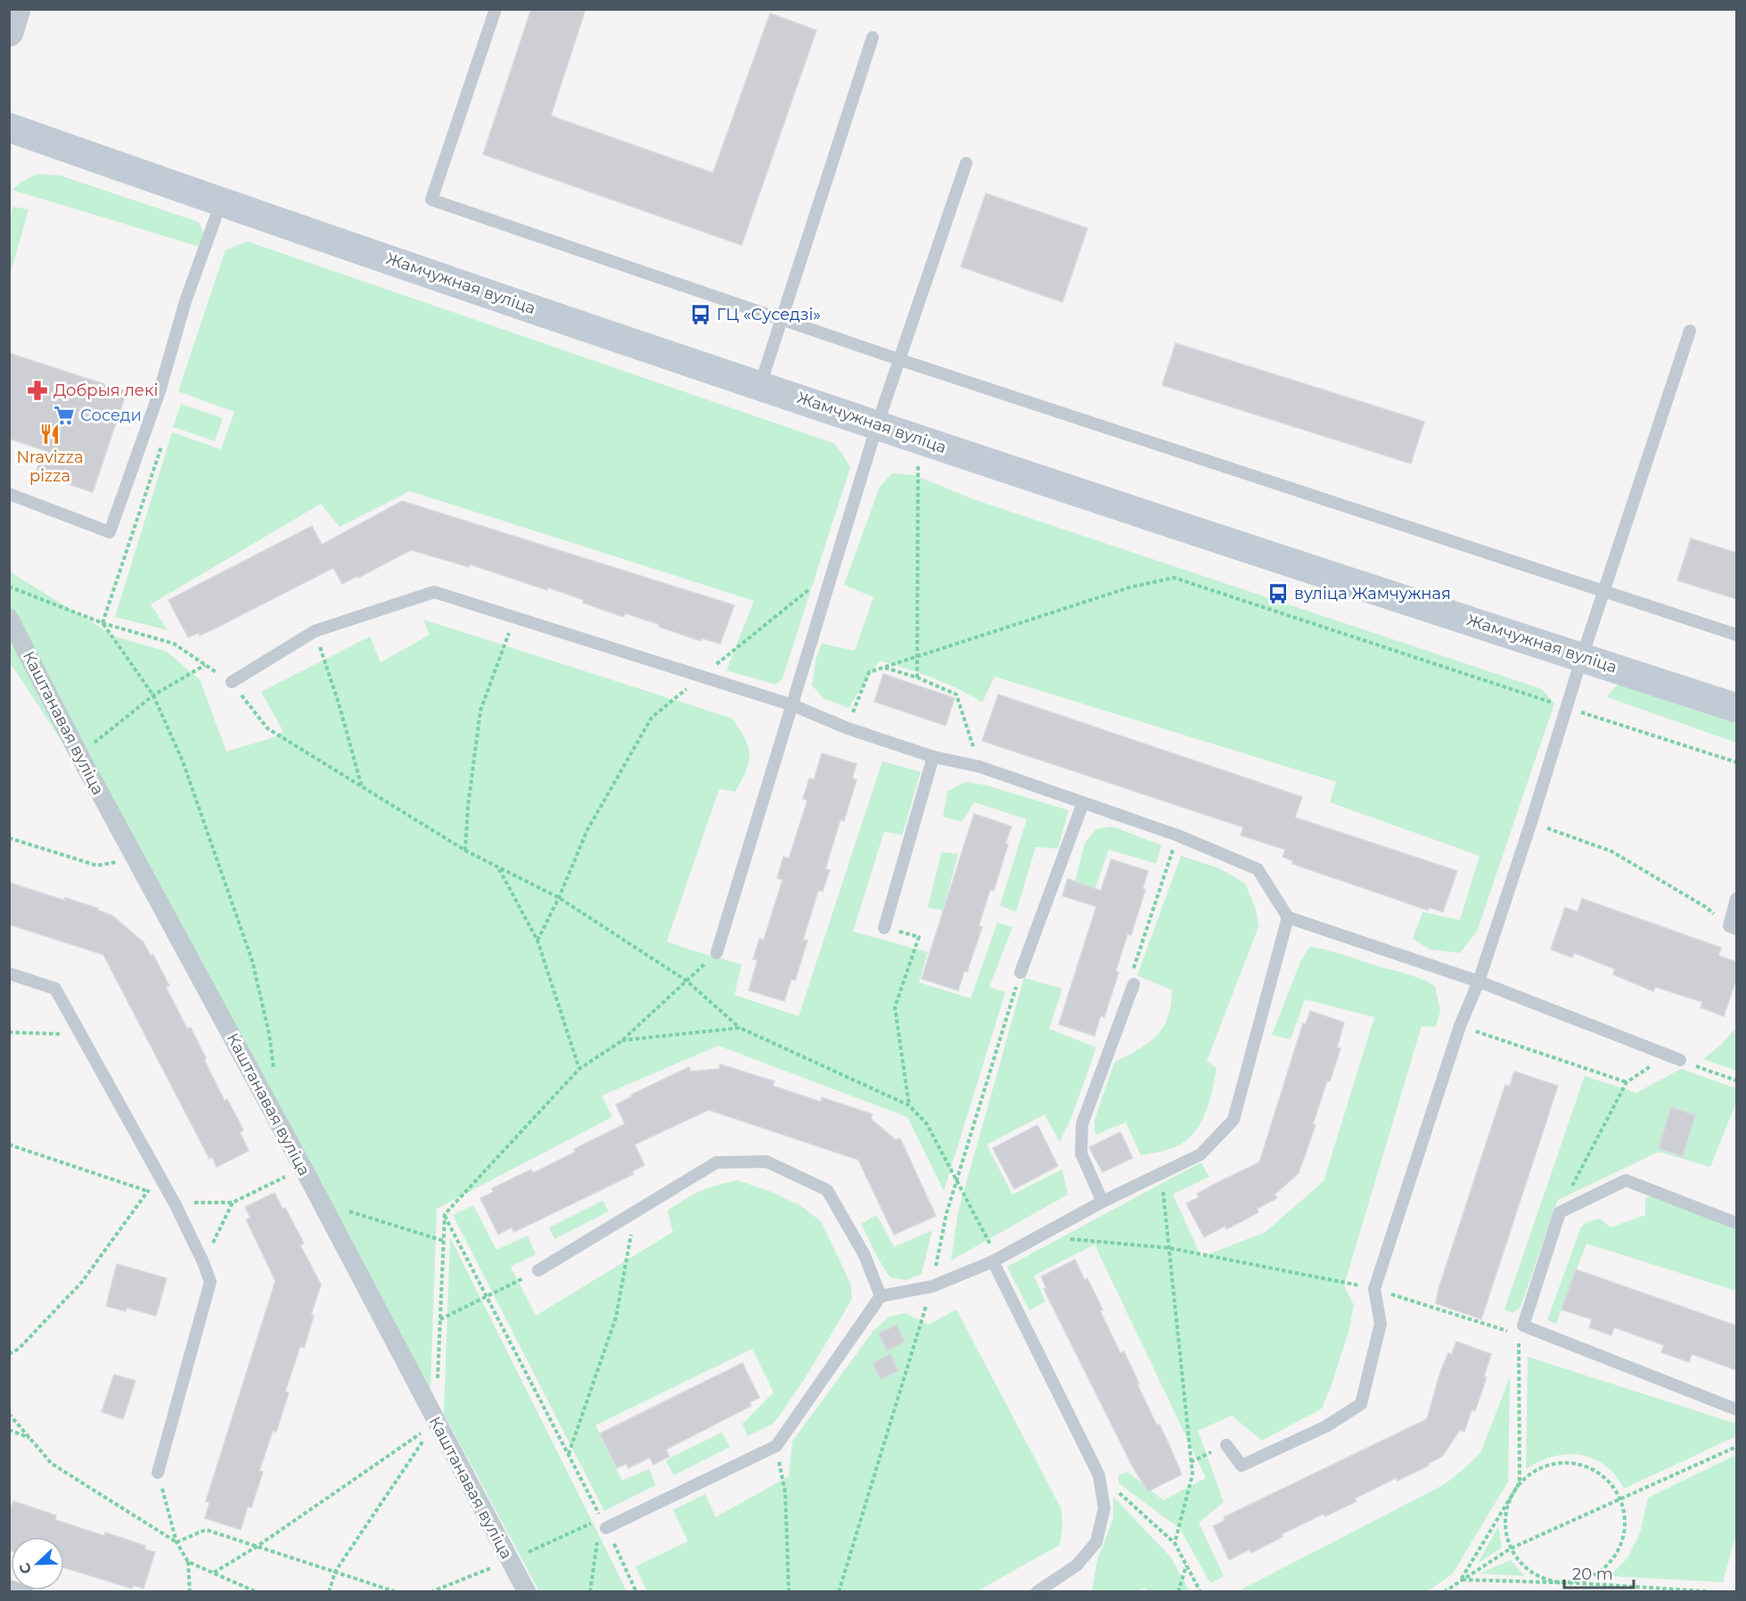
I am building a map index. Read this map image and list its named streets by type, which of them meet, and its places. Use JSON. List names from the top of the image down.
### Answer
{
  "streets": {
    "main road": ["Жамчужная вуліца"],
    "street": ["Каштанавая вуліца"]
  },
  "places": {
    "bus stop": ["ГЦ «Суседзі»", "вуліца Жамчужная"],
    "pharmacy": ["Добрыя лекі"],
    "supermarket": ["Соседи"],
    "restaurant": ["Nravizza pizza"]
  },
  "scale_bar": "20 m",
  "north": "left"
}
